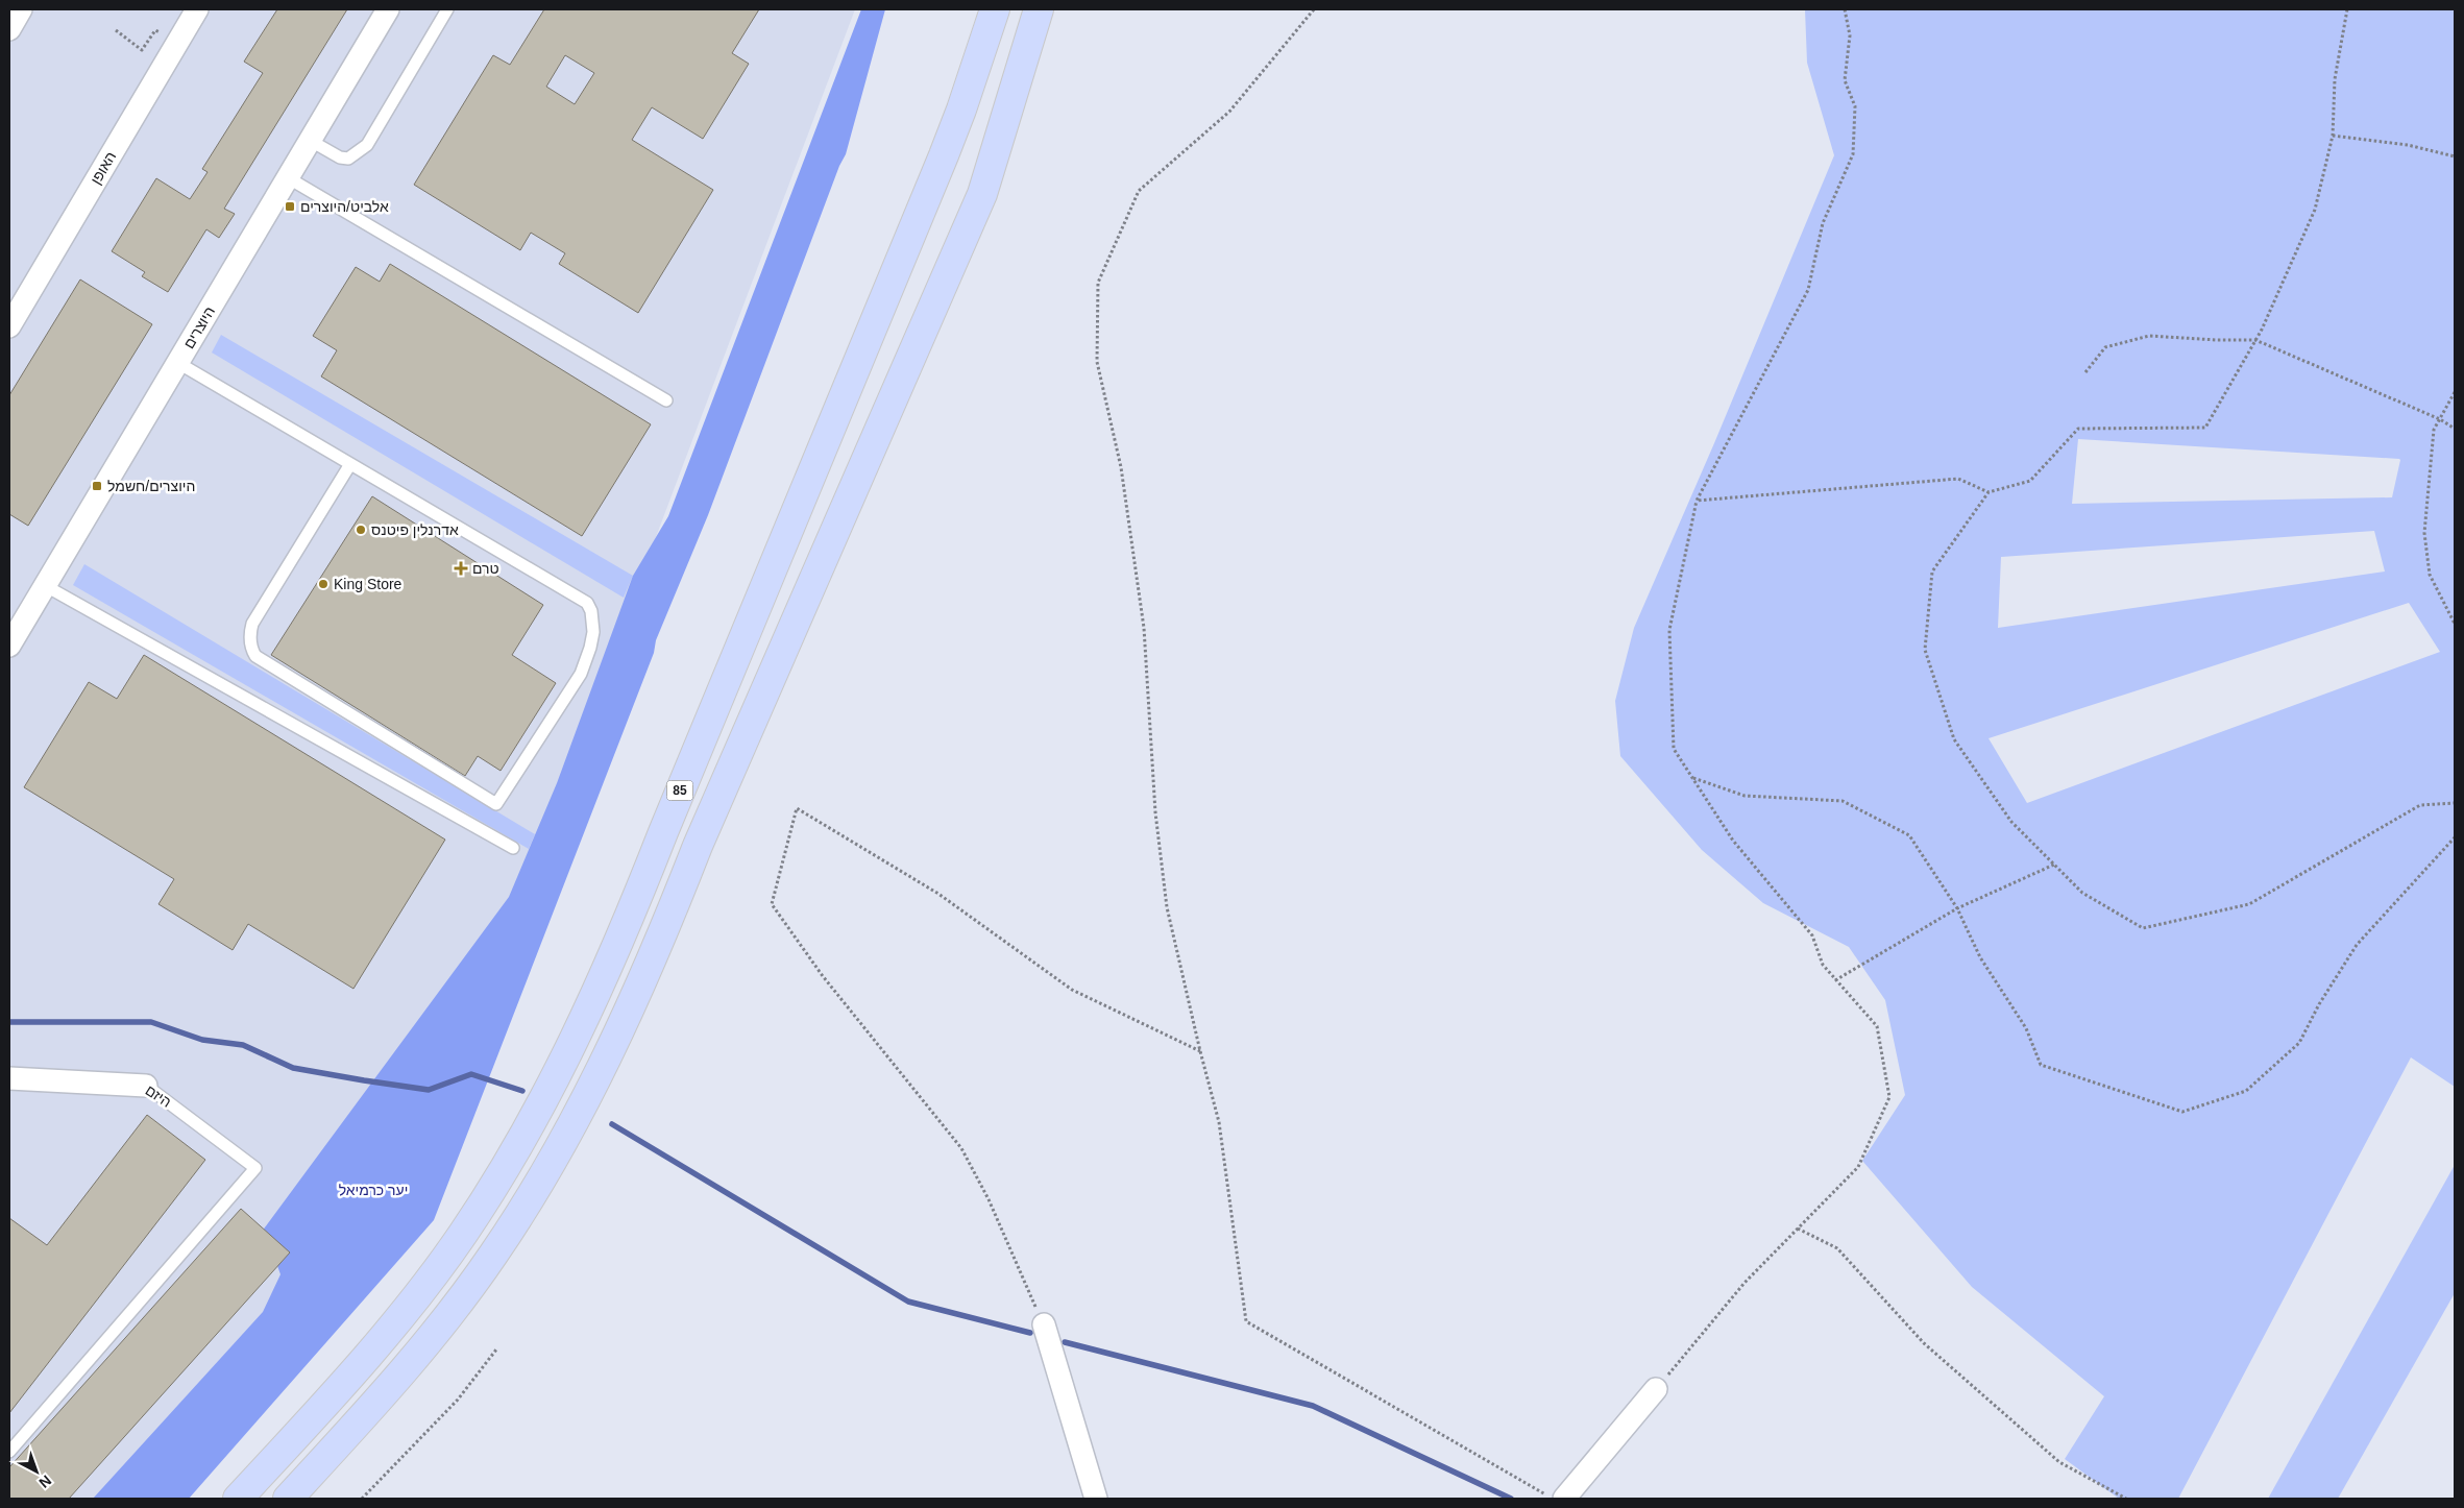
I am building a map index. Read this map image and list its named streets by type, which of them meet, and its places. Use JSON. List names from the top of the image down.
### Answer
{
  "streets": {
    "highway": ["85"],
    "street": ["האופן", "היוצרים", "היזם"]
  },
  "parks": ["יער כרמיאל"],
  "places": {
    "transit": ["אלביט/היוצרים", "היוצרים/חשמל"],
    "other": ["אדרנלין פיטנס", "King Store"],
    "health": ["טרם"]
  },
  "north": "bottom right"
}
